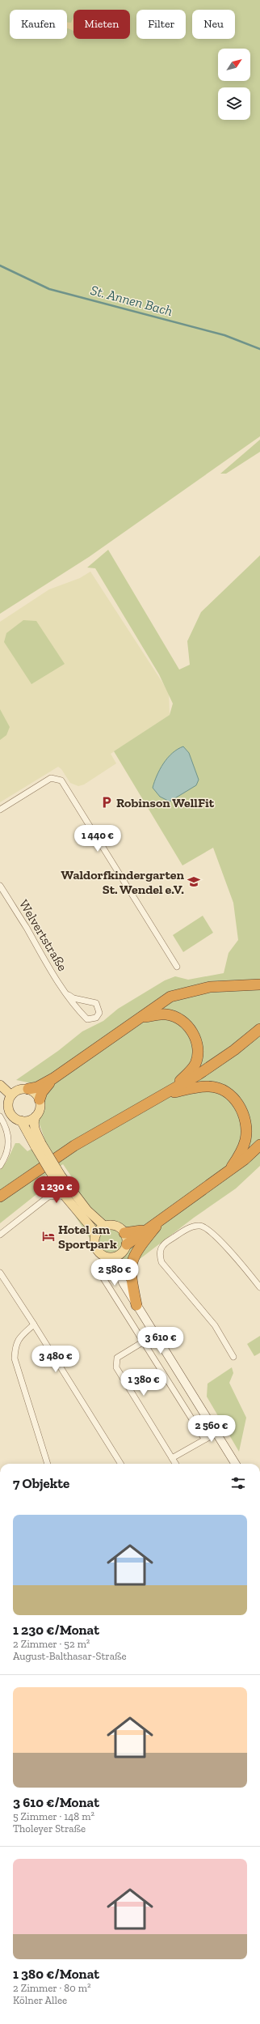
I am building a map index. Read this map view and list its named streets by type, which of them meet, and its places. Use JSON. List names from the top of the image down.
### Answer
{
  "streets": {
    "street": ["Welvertstraße"]
  },
  "water": ["St. Annen Bach"],
  "places": {
    "parking": ["Robinson WellFit"],
    "school or university": ["Waldorfkindergarten St. Wendel e.V."],
    "hotel": ["Hotel am Sportpark"]
  },
  "north": "top right",
  "page": {
    "chip": [
      "Kaufen",
      "Mieten",
      "Filter",
      "Neu"
    ],
    "price": [
      "1 440 €",
      "1 230 €",
      "2 580 €",
      "3 610 €",
      "3 480 €",
      "1 380 €",
      "2 560 €"
    ],
    "heading": "7 Objekte",
    "list": [
      {
        "name": "1 230 €/Monat",
        "note": "2 Zimmer · 52 m² · August-Balthasar-Straße"
      },
      {
        "name": "3 610 €/Monat",
        "note": "5 Zimmer · 148 m² · Tholeyer Straße"
      },
      {
        "name": "1 380 €/Monat",
        "note": "2 Zimmer · 80 m² · Kölner Allee"
      }
    ]
  }
}
